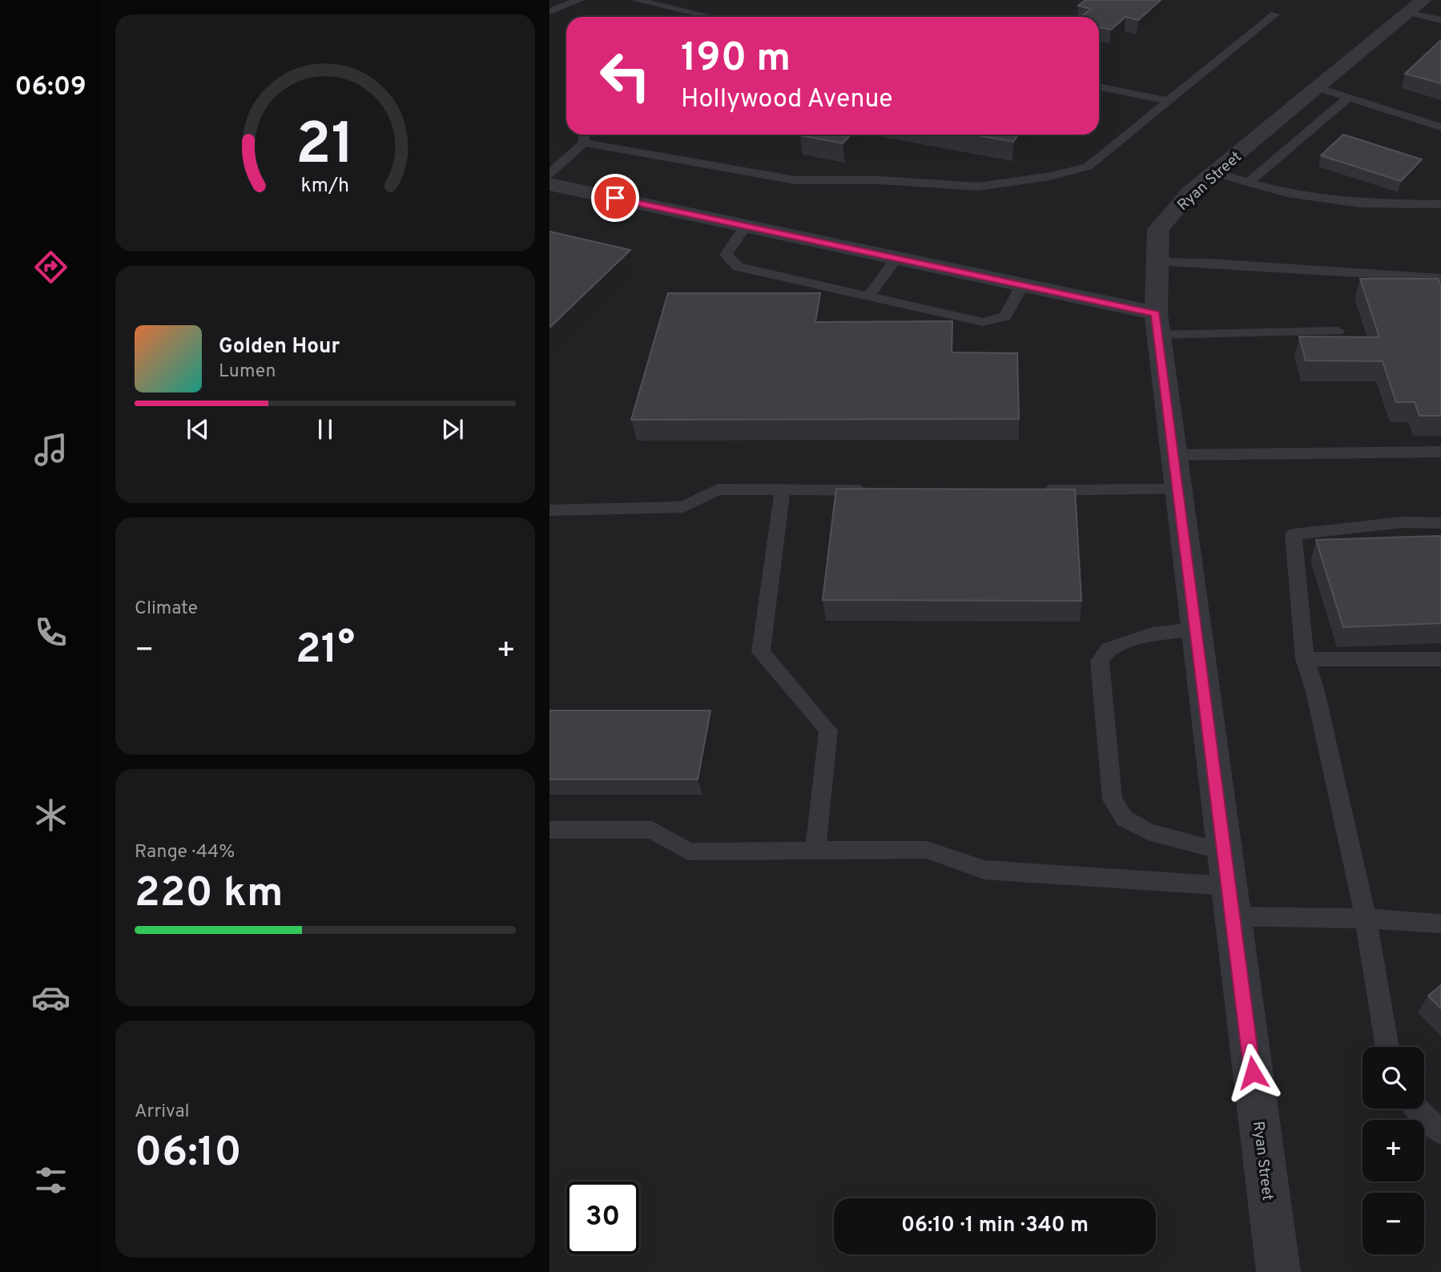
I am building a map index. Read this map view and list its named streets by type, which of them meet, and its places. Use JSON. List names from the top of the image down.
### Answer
{
  "streets": {
    "street": ["Ryan Street"]
  },
  "page": {
    "tabs": "06:09",
    "turn": ["190 m", "Hollywood Avenue"],
    "song": ["Golden Hour", "Lumen"],
    "tile": [
      "Climate",
      ["Range · 44%", "220 km"],
      ["Arrival", "06:10"]
    ],
    "heat": ["−", "21°", "+"],
    "map_buttons": ["+", "−"],
    "limit": "30",
    "trip": "06:10 · 1 min · 340 m",
    "gauge": ["21", "km/h"]
  }
}
